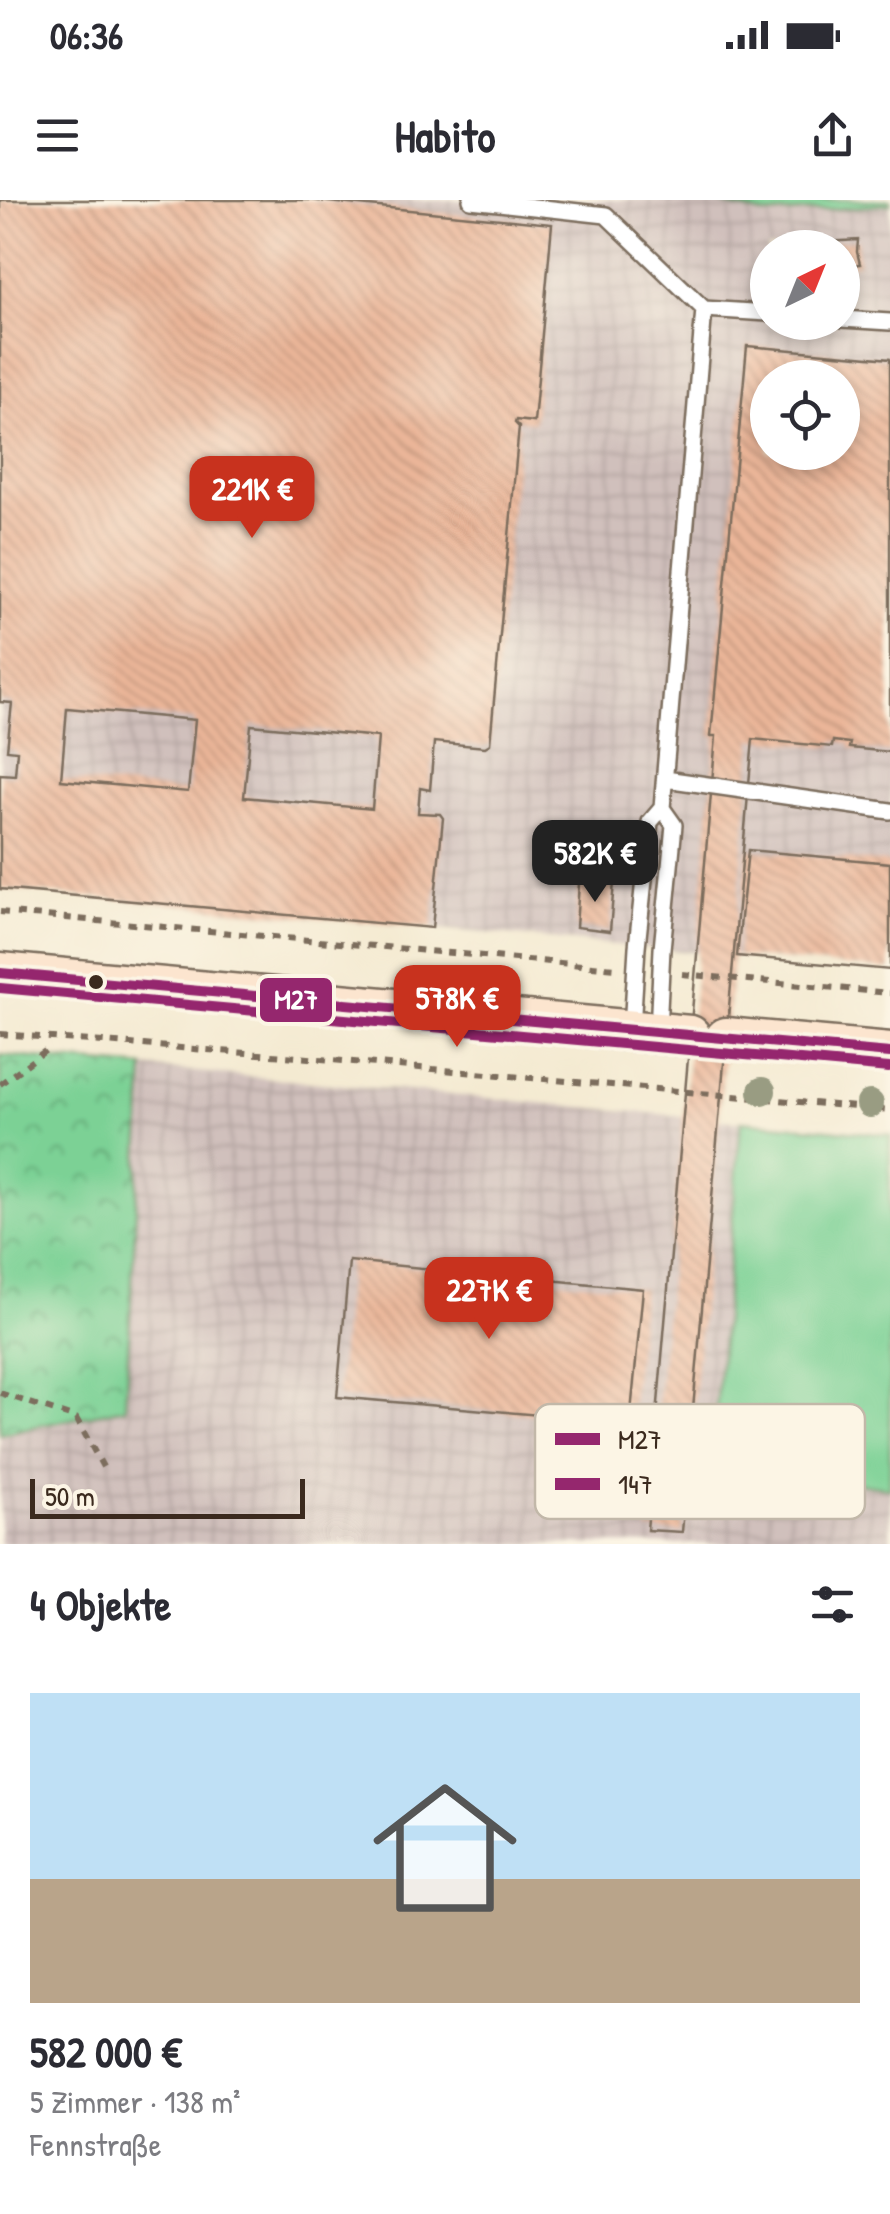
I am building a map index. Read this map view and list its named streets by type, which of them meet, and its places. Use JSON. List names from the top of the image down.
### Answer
{
  "lines": ["transit line M27", "transit line 147"],
  "legend": ["M27", "147"],
  "scale_bar": "50 m",
  "north": "top right",
  "page": {
    "status": "06:36",
    "header": "Habito",
    "price": [
      "221K €",
      "582K €",
      "578K €",
      "227K €"
    ],
    "scale": "50 m",
    "heading": "4 Objekte",
    "list": [
      {
        "name": "582 000 €",
        "note": "5 Zimmer · 138 m² · Fennstraße"
      }
    ]
  }
}
